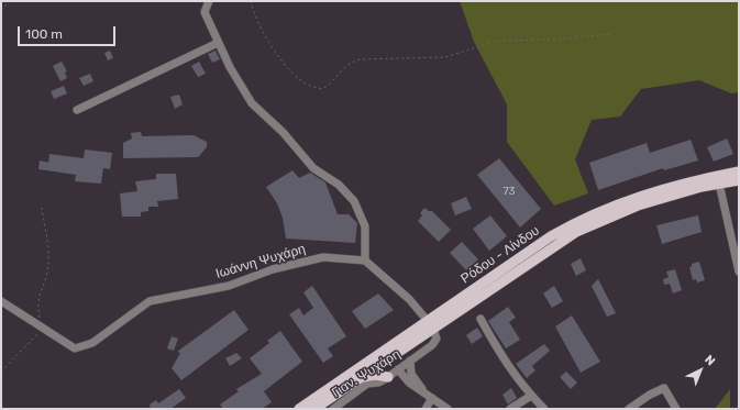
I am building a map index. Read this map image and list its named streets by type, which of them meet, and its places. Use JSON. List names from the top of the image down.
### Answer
{
  "streets": {
    "main road": ["Ρόδου - Λίνδου"],
    "street": ["Ιωάννη Ψυχάρη", "Γιαν. Ψυχάρη"]
  },
  "crossings": [
    ["Ρόδου - Λίνδου", "Γιαν. Ψυχάρη"]
  ],
  "house_numbers": ["73"],
  "scale_bar": "100 m",
  "north": "top right"
}
